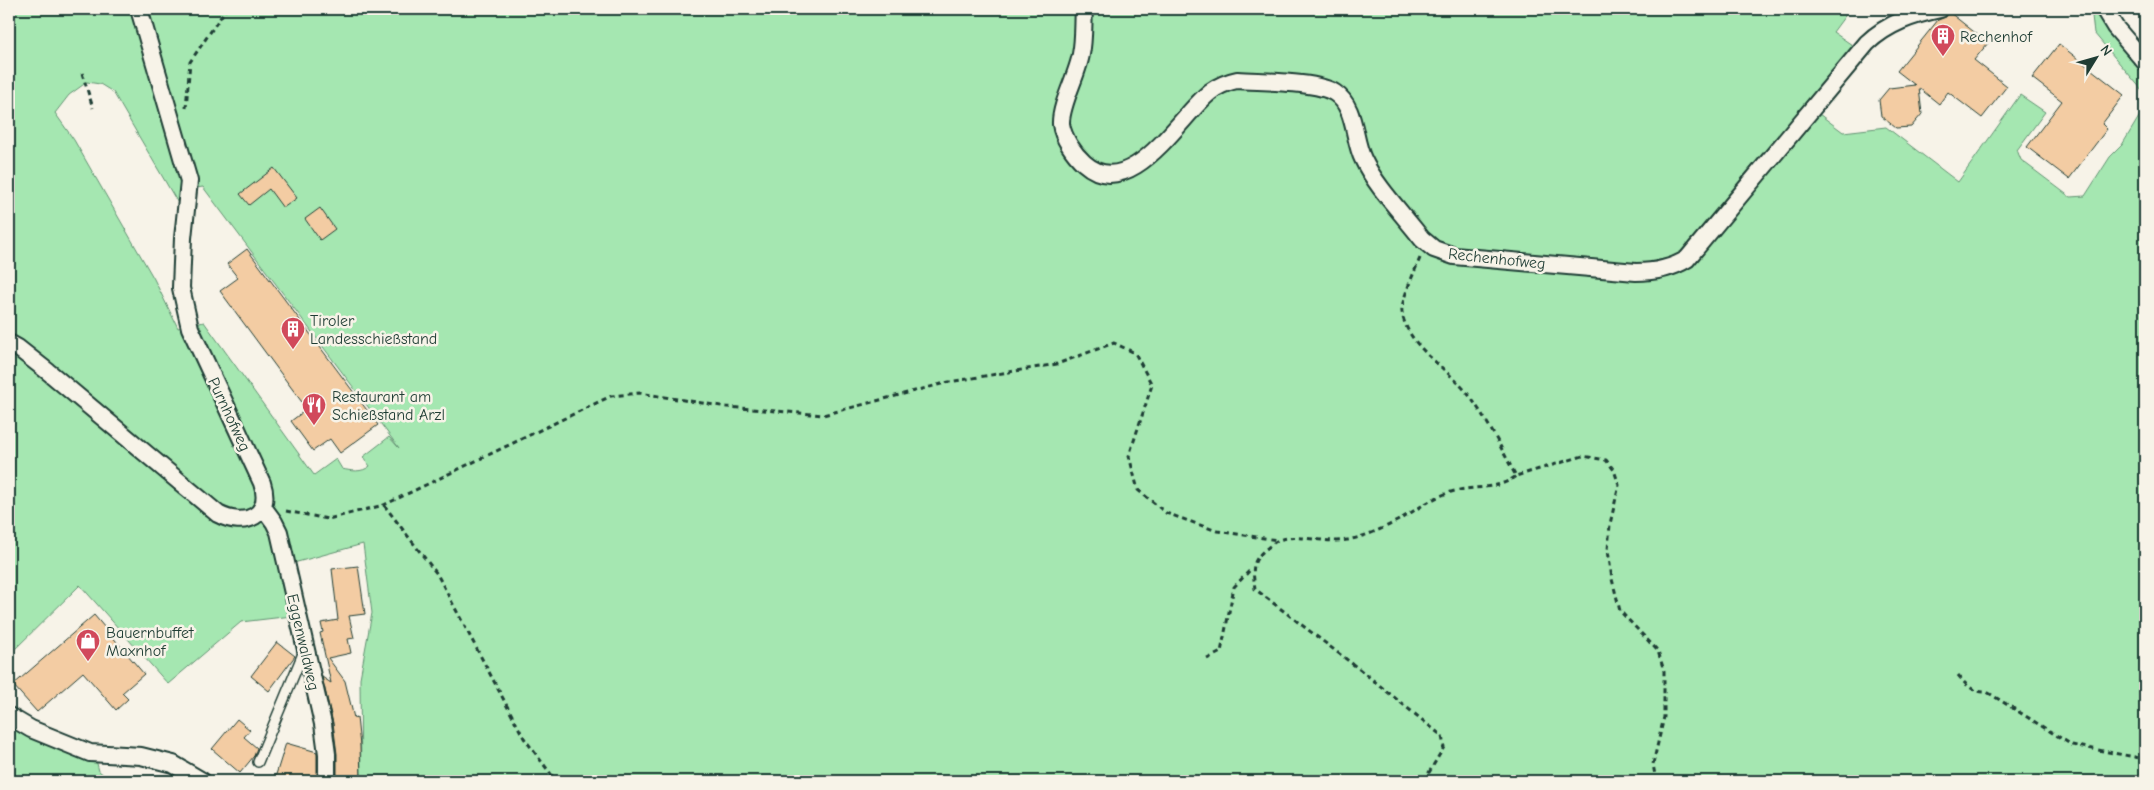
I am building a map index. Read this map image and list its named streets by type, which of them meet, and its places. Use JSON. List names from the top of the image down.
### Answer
{
  "streets": {
    "street": ["Rechenhofweg", "Purnhofweg", "Eggenwaldweg"]
  },
  "crossings": [
    ["Purnhofweg", "Eggenwaldweg"]
  ],
  "places": {
    "building": ["Rechenhof", "Tiroler Landesschießstand"],
    "restaurant": ["Restaurant am Schießstand Arzl"],
    "shop": ["Bauernbuffet Maxnhof"]
  },
  "north": "top right"
}
